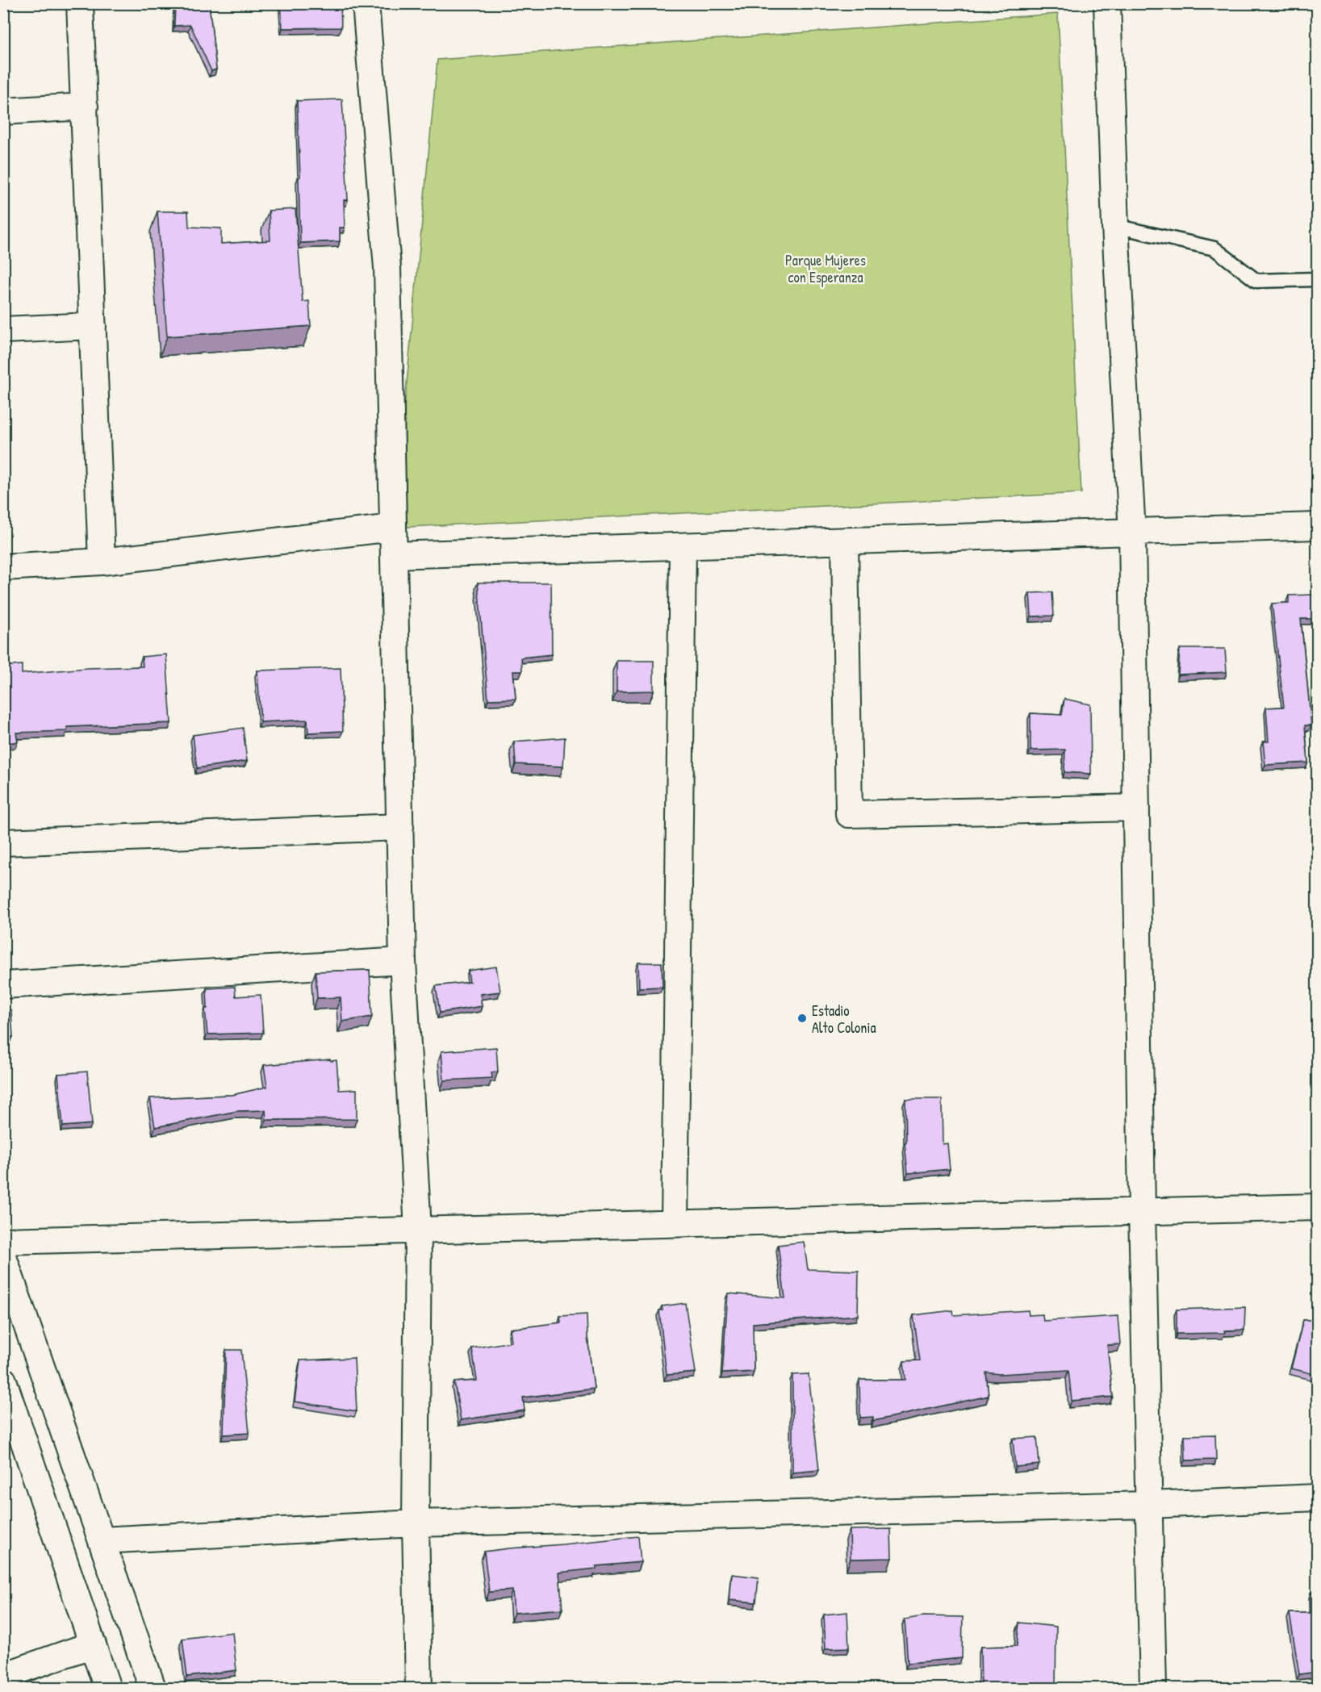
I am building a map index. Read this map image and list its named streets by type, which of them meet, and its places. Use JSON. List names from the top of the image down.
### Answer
{
  "parks": ["Parque Mujeres con Esperanza"],
  "places": ["Estadio Alto Colonia"]
}
